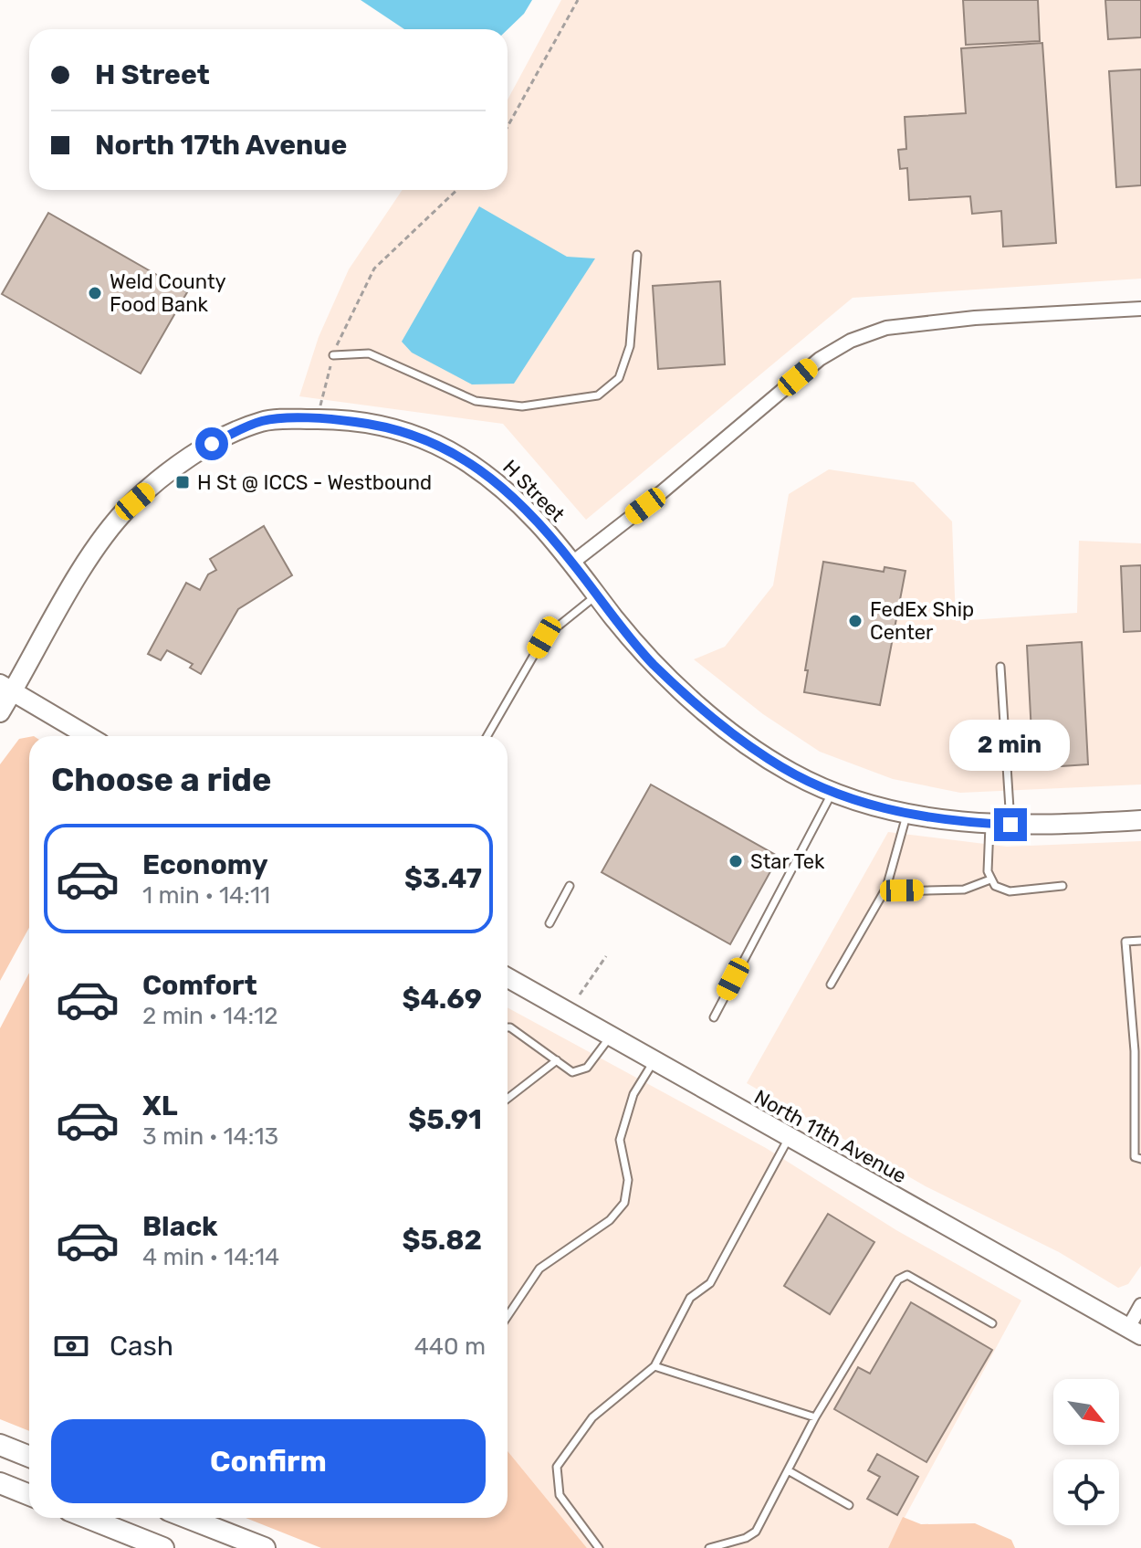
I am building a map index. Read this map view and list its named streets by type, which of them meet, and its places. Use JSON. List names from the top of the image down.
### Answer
{
  "streets": {
    "street": ["H Street", "North 11th Avenue"]
  },
  "places": {
    "other": ["Weld County Food Bank", "FedEx Ship Center", "Star Tek"],
    "transit": ["H St @ ICCS - Westbound"]
  },
  "north": "bottom right",
  "page": {
    "banner": ["H Street", "North 17th Avenue"],
    "bubble": "2 min",
    "heading": "Choose a ride",
    "list": [
      {
        "name": "Economy",
        "note": "1 min · 14:11",
        "value": "$3.47"
      },
      {
        "name": "Comfort",
        "note": "2 min · 14:12",
        "value": "$4.69"
      },
      {
        "name": "XL",
        "note": "3 min · 14:13",
        "value": "$5.91"
      },
      {
        "name": "Black",
        "note": "4 min · 14:14",
        "value": "$5.82"
      }
    ],
    "pay": ["Cash", "440 m"],
    "buttons": "Confirm"
  }
}
